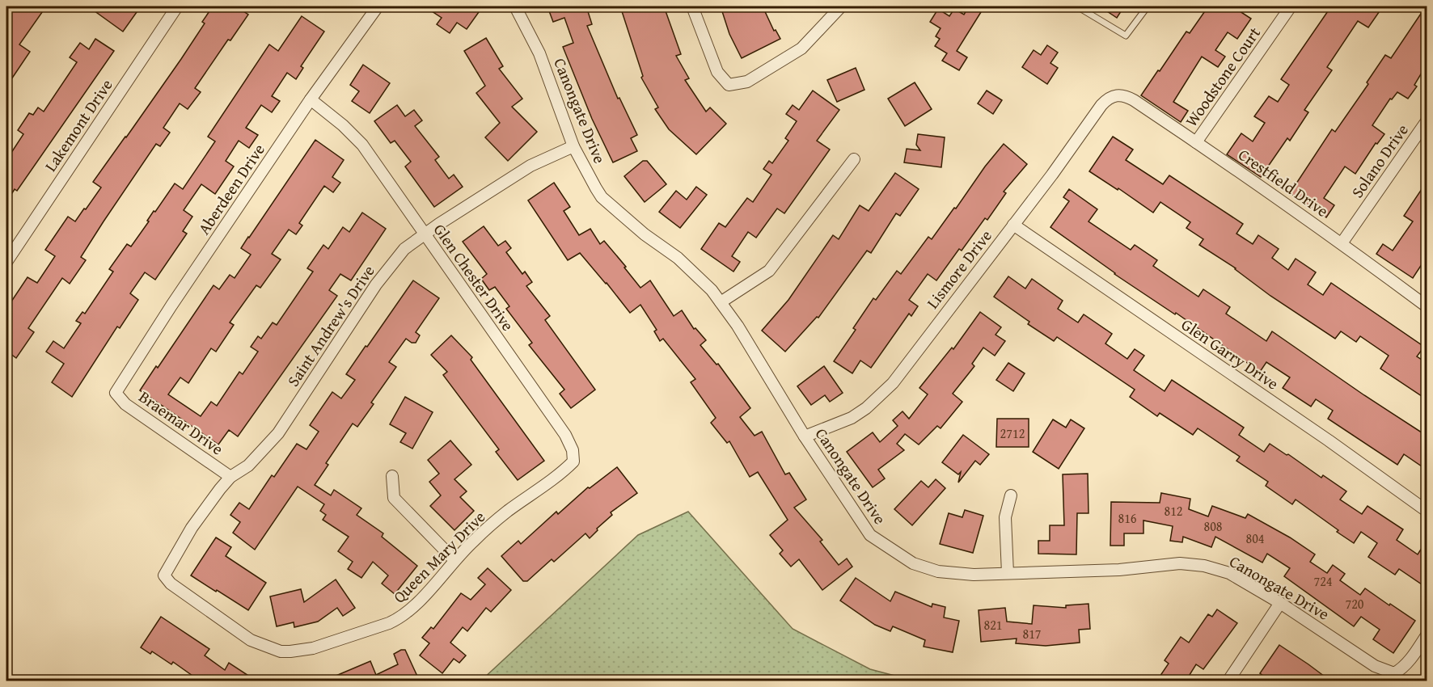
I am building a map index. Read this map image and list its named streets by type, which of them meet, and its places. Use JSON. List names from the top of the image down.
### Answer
{
  "streets": {
    "street": [
      "Woodstone Court",
      "Canongate Drive",
      "Lakemont Drive",
      "Solano Drive",
      "Crestfield Drive",
      "Aberdeen Drive",
      "Lismore Drive",
      "Glen Chester Drive",
      "Saint Andrew's Drive",
      "Glen Garry Drive",
      "Braemar Drive",
      "Queen Mary Drive"
    ]
  },
  "crossings": [
    ["Woodstone Court", "Crestfield Drive"],
    ["Canongate Drive", "Lismore Drive"],
    ["Canongate Drive", "Saint Andrew's Drive"],
    ["Solano Drive", "Crestfield Drive"],
    ["Crestfield Drive", "Lismore Drive"],
    ["Aberdeen Drive", "Glen Chester Drive"],
    ["Aberdeen Drive", "Braemar Drive"],
    ["Lismore Drive", "Glen Garry Drive"],
    ["Glen Chester Drive", "Saint Andrew's Drive"],
    ["Glen Chester Drive", "Queen Mary Drive"],
    ["Saint Andrew's Drive", "Braemar Drive"],
    ["Saint Andrew's Drive", "Queen Mary Drive"]
  ],
  "house_numbers": [
    "2712",
    "812",
    "816",
    "808",
    "804",
    "724",
    "720",
    "821",
    "817"
  ]
}
